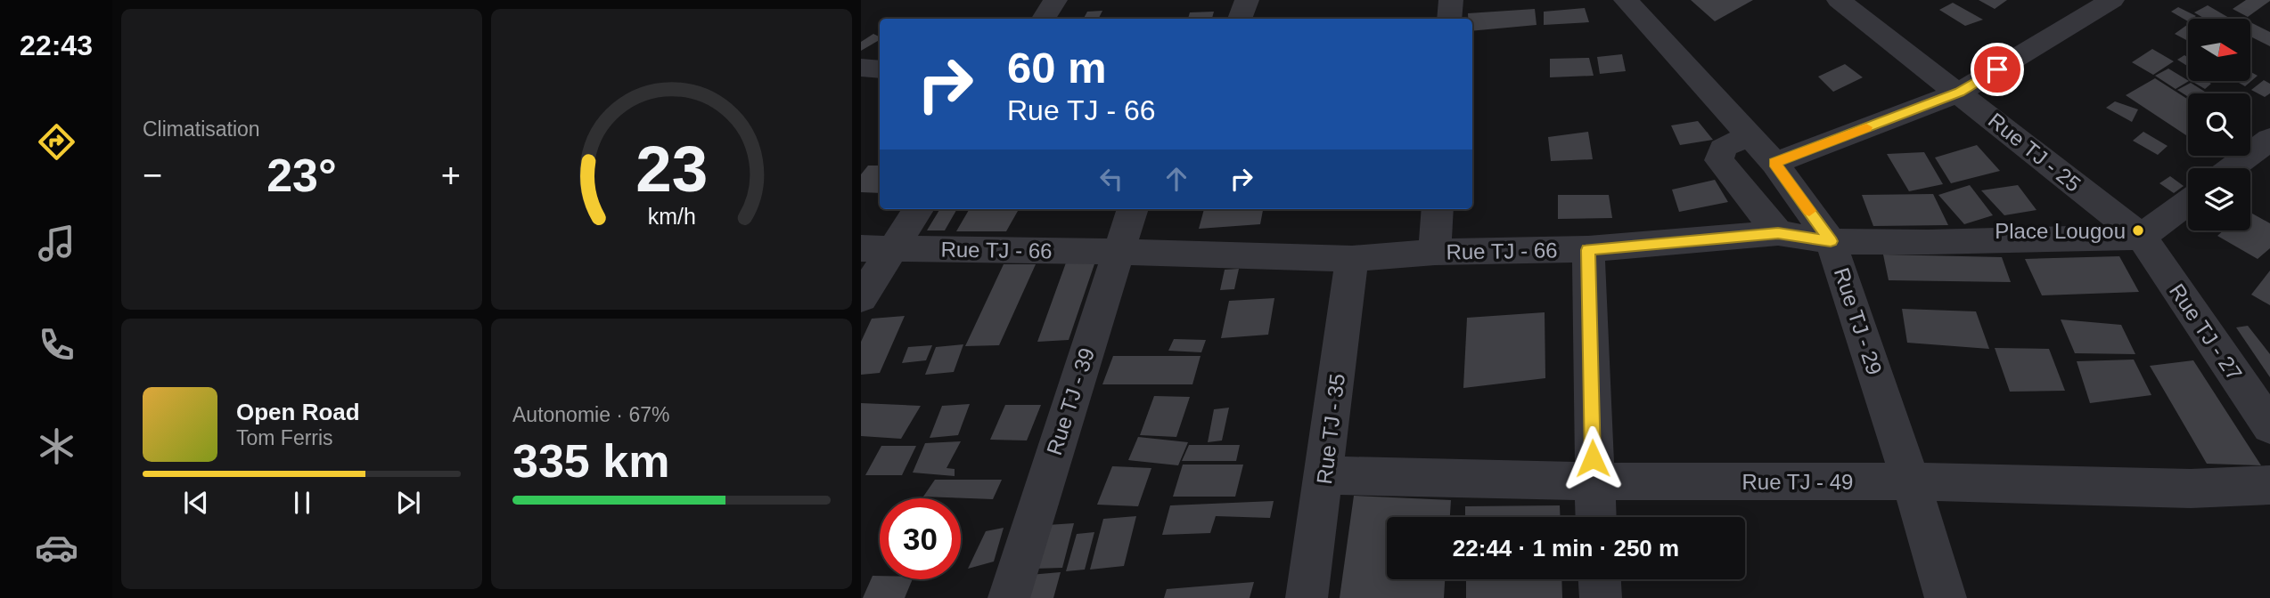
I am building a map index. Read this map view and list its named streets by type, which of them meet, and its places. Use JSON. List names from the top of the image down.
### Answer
{
  "streets": {
    "street": [
      "Rue TJ - 25",
      "Rue TJ - 66",
      "Rue TJ - 29",
      "Rue TJ - 27",
      "Rue TJ - 39",
      "Rue TJ - 35",
      "Rue TJ - 49"
    ]
  },
  "crossings": [
    ["Rue TJ - 25", "Rue TJ - 66"],
    ["Rue TJ - 25", "Rue TJ - 27"],
    ["Rue TJ - 66", "Rue TJ - 29"],
    ["Rue TJ - 66", "Rue TJ - 27"],
    ["Rue TJ - 66", "Rue TJ - 39"],
    ["Rue TJ - 66", "Rue TJ - 35"],
    ["Rue TJ - 29", "Rue TJ - 49"],
    ["Rue TJ - 35", "Rue TJ - 49"]
  ],
  "places": ["Place Lougou"],
  "north": "right",
  "page": {
    "tabs": "22:43",
    "tile": [
      "Climatisation",
      ["Autonomie · 67%", "335 km"]
    ],
    "turn": ["60 m", "Rue TJ - 66"],
    "heat": ["−", "23°", "+"],
    "song": ["Open Road", "Tom Ferris"],
    "limit": "30",
    "trip": "22:44 · 1 min · 250 m",
    "gauge": ["23", "km/h"]
  }
}
